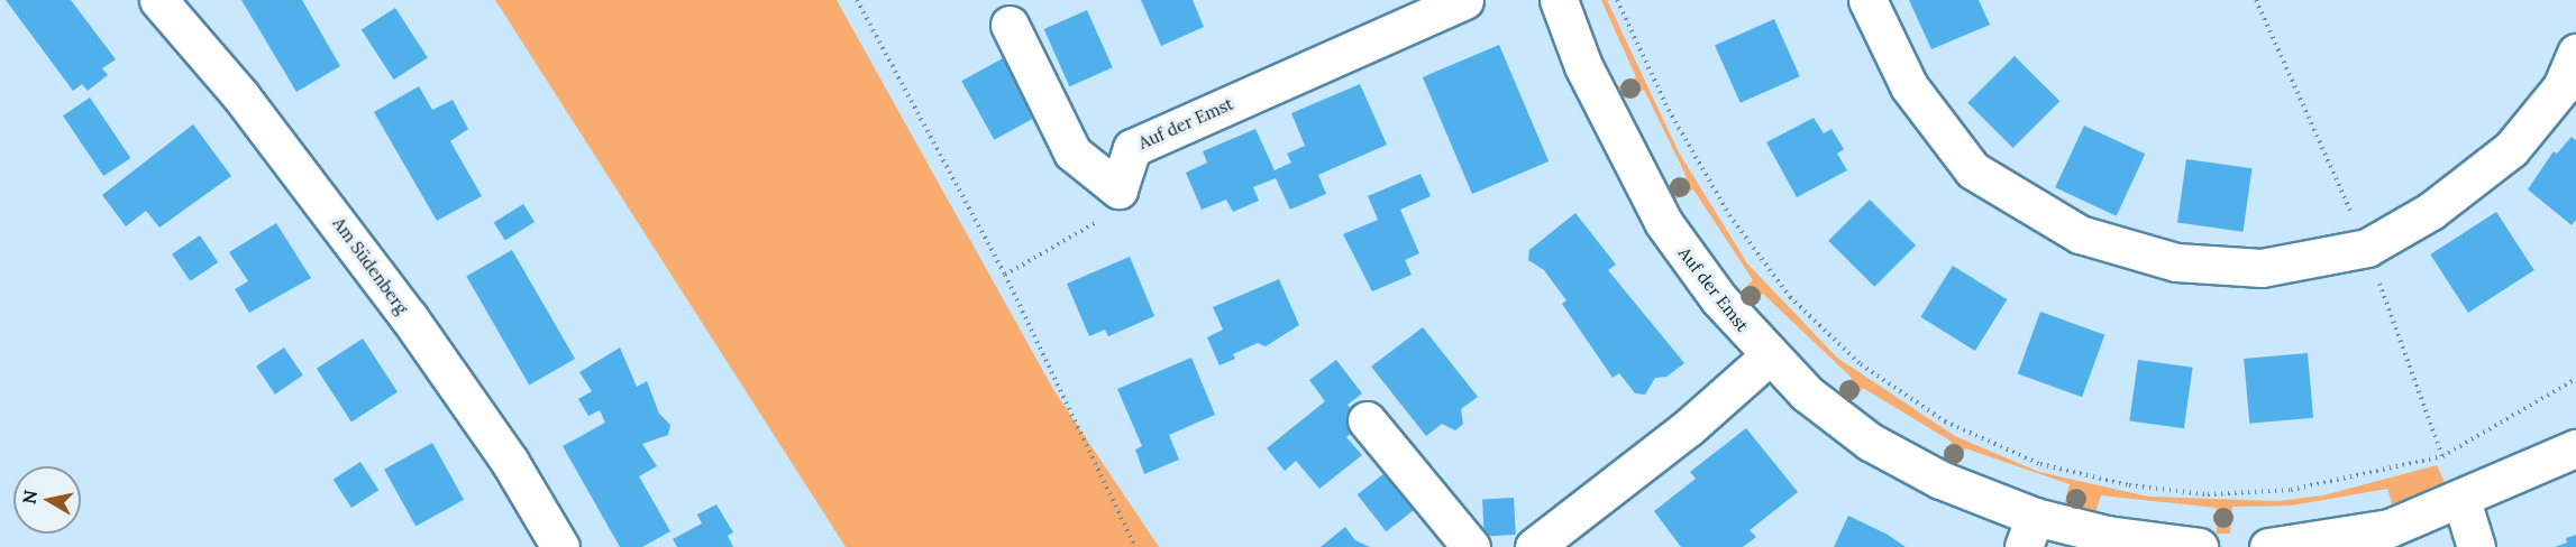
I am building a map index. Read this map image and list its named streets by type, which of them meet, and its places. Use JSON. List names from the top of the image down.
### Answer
{
  "streets": {
    "street": ["Auf der Emst", "Am Südenberg"]
  },
  "north": "left"
}
